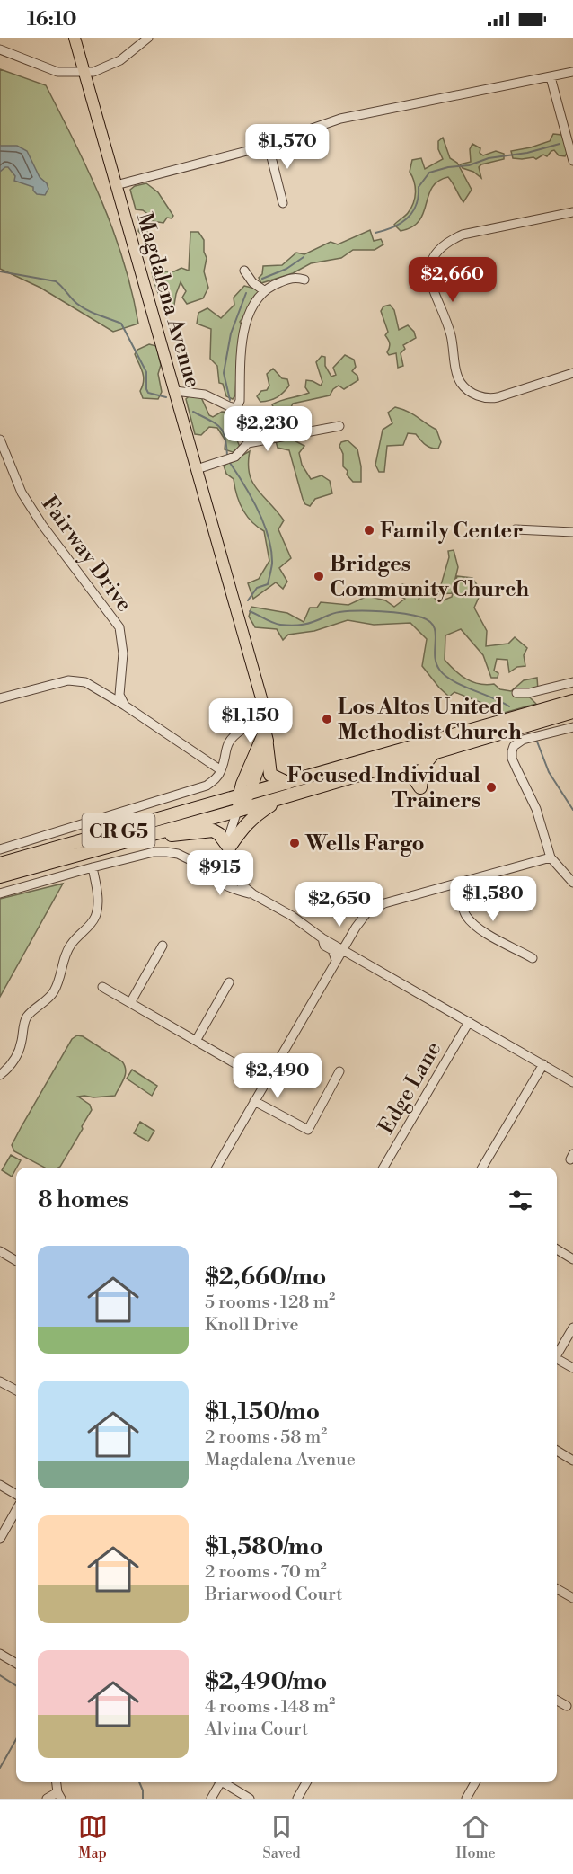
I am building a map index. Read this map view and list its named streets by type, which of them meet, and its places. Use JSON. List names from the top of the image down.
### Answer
{
  "streets": {
    "highway": ["CR G5"],
    "main road": ["Magdalena Avenue"],
    "street": ["Fairway Drive", "Edge Lane"]
  },
  "crossings": [
    ["Magdalena Avenue", "CR G5"]
  ],
  "places": [
    "Family Center",
    "Bridges Community Church",
    "Los Altos United Methodist Church",
    "Focused Individual Trainers",
    "Wells Fargo"
  ],
  "page": {
    "status": "16:10",
    "price": [
      "$1,570",
      "$2,660",
      "$2,230",
      "$1,150",
      "$915",
      "$1,580",
      "$2,650",
      "$2,490"
    ],
    "heading": "8 homes",
    "list": [
      {
        "name": "$2,660/mo",
        "note": "5 rooms · 128 m² · Knoll Drive"
      },
      {
        "name": "$1,150/mo",
        "note": "2 rooms · 58 m² · Magdalena Avenue"
      },
      {
        "name": "$1,580/mo",
        "note": "2 rooms · 70 m² · Briarwood Court"
      },
      {
        "name": "$2,490/mo",
        "note": "4 rooms · 148 m² · Alvina Court"
      }
    ],
    "tabs": ["Map", "Saved", "Home"]
  }
}
